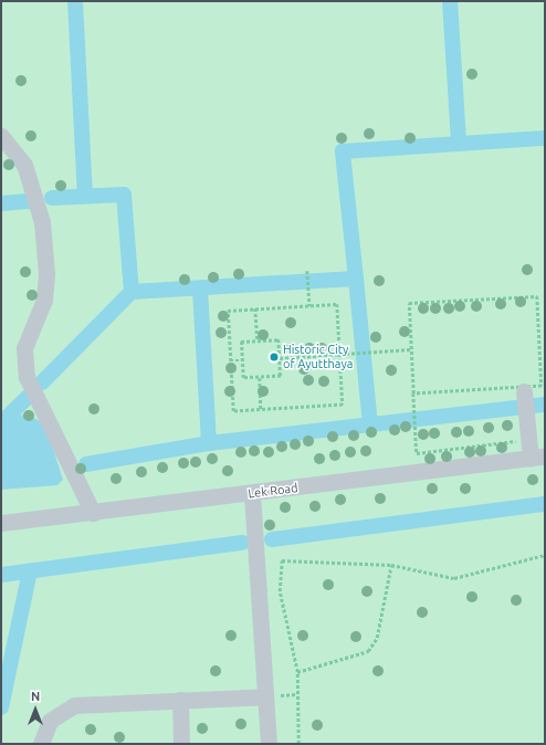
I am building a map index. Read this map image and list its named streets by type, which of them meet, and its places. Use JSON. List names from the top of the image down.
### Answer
{
  "streets": {
    "street": ["Lek Road"]
  },
  "places": ["Historic City of Ayutthaya"],
  "north": "top"
}
